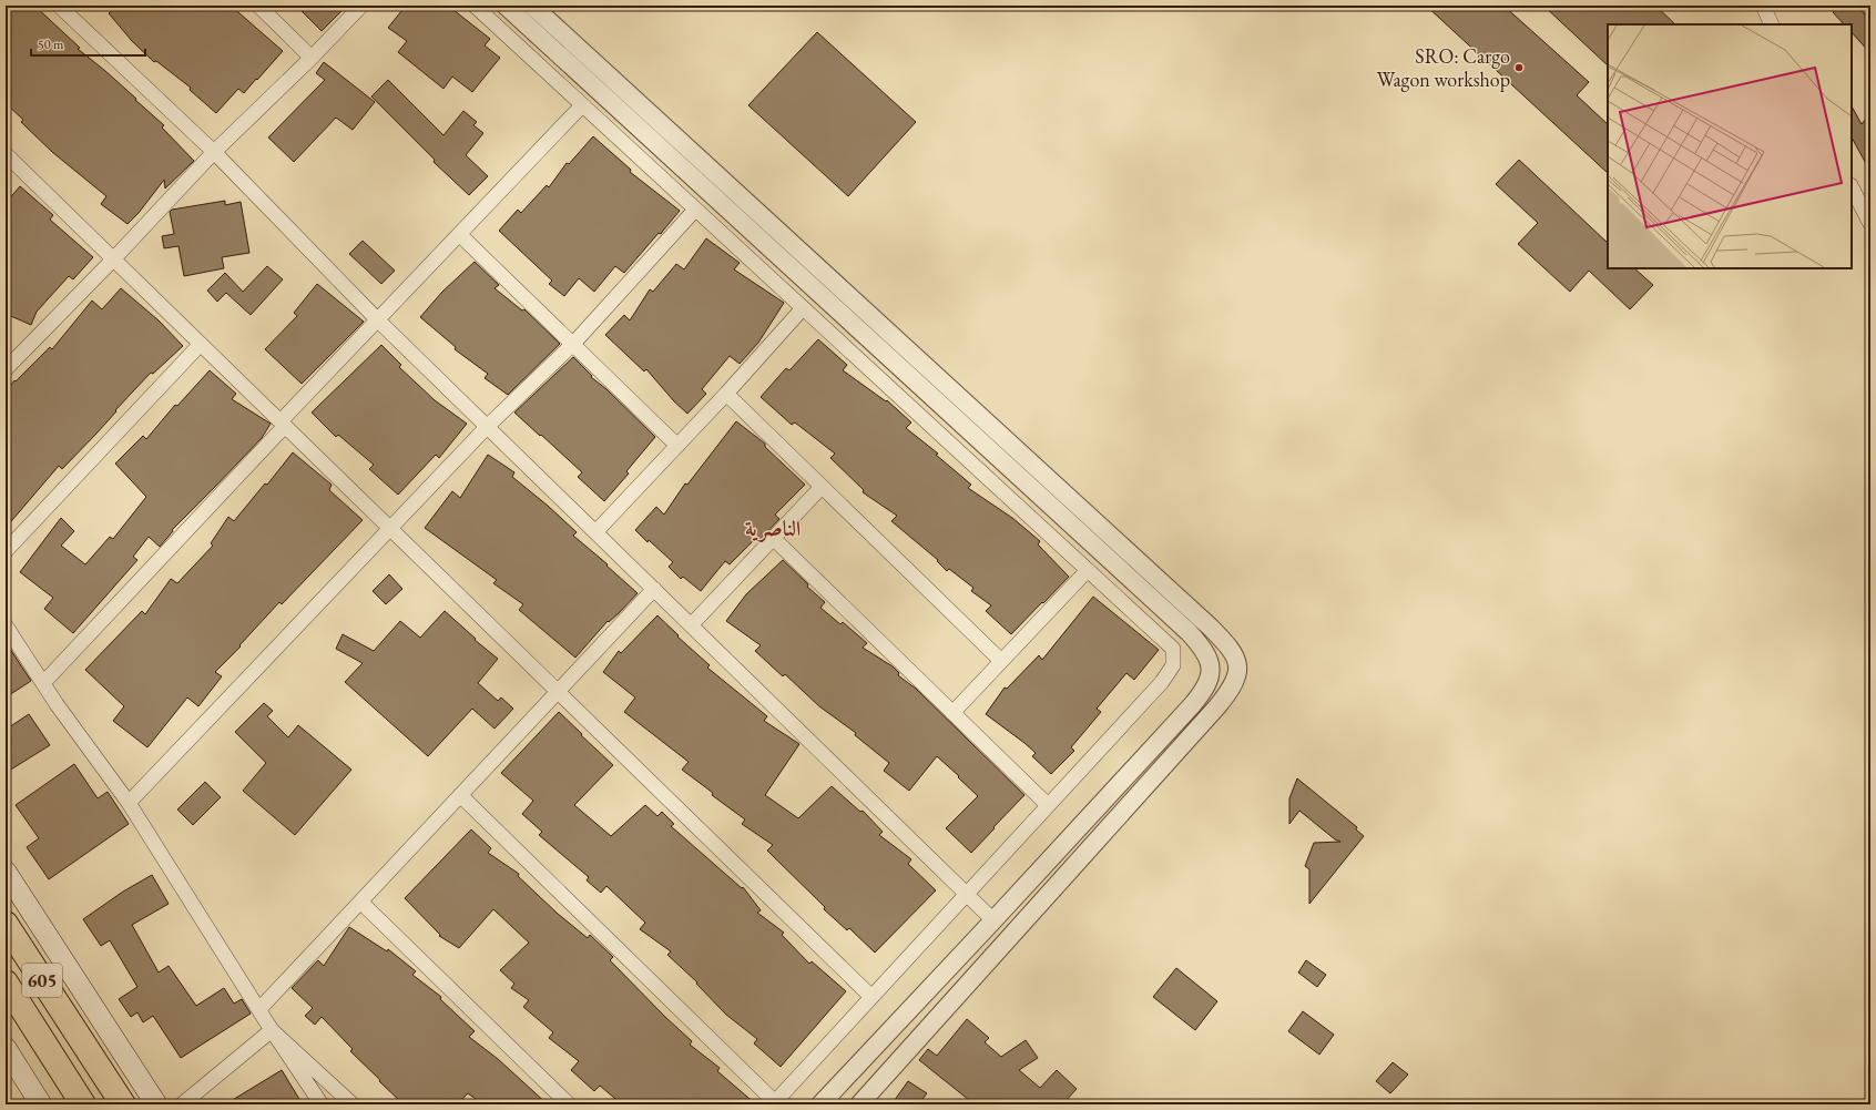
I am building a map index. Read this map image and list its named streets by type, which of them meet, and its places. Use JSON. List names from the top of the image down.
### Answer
{
  "streets": {
    "highway": ["605"]
  },
  "districts": ["الناصرية"],
  "places": ["SRO: Cargo Wagon workshop"],
  "scale_bar": "50 m"
}
